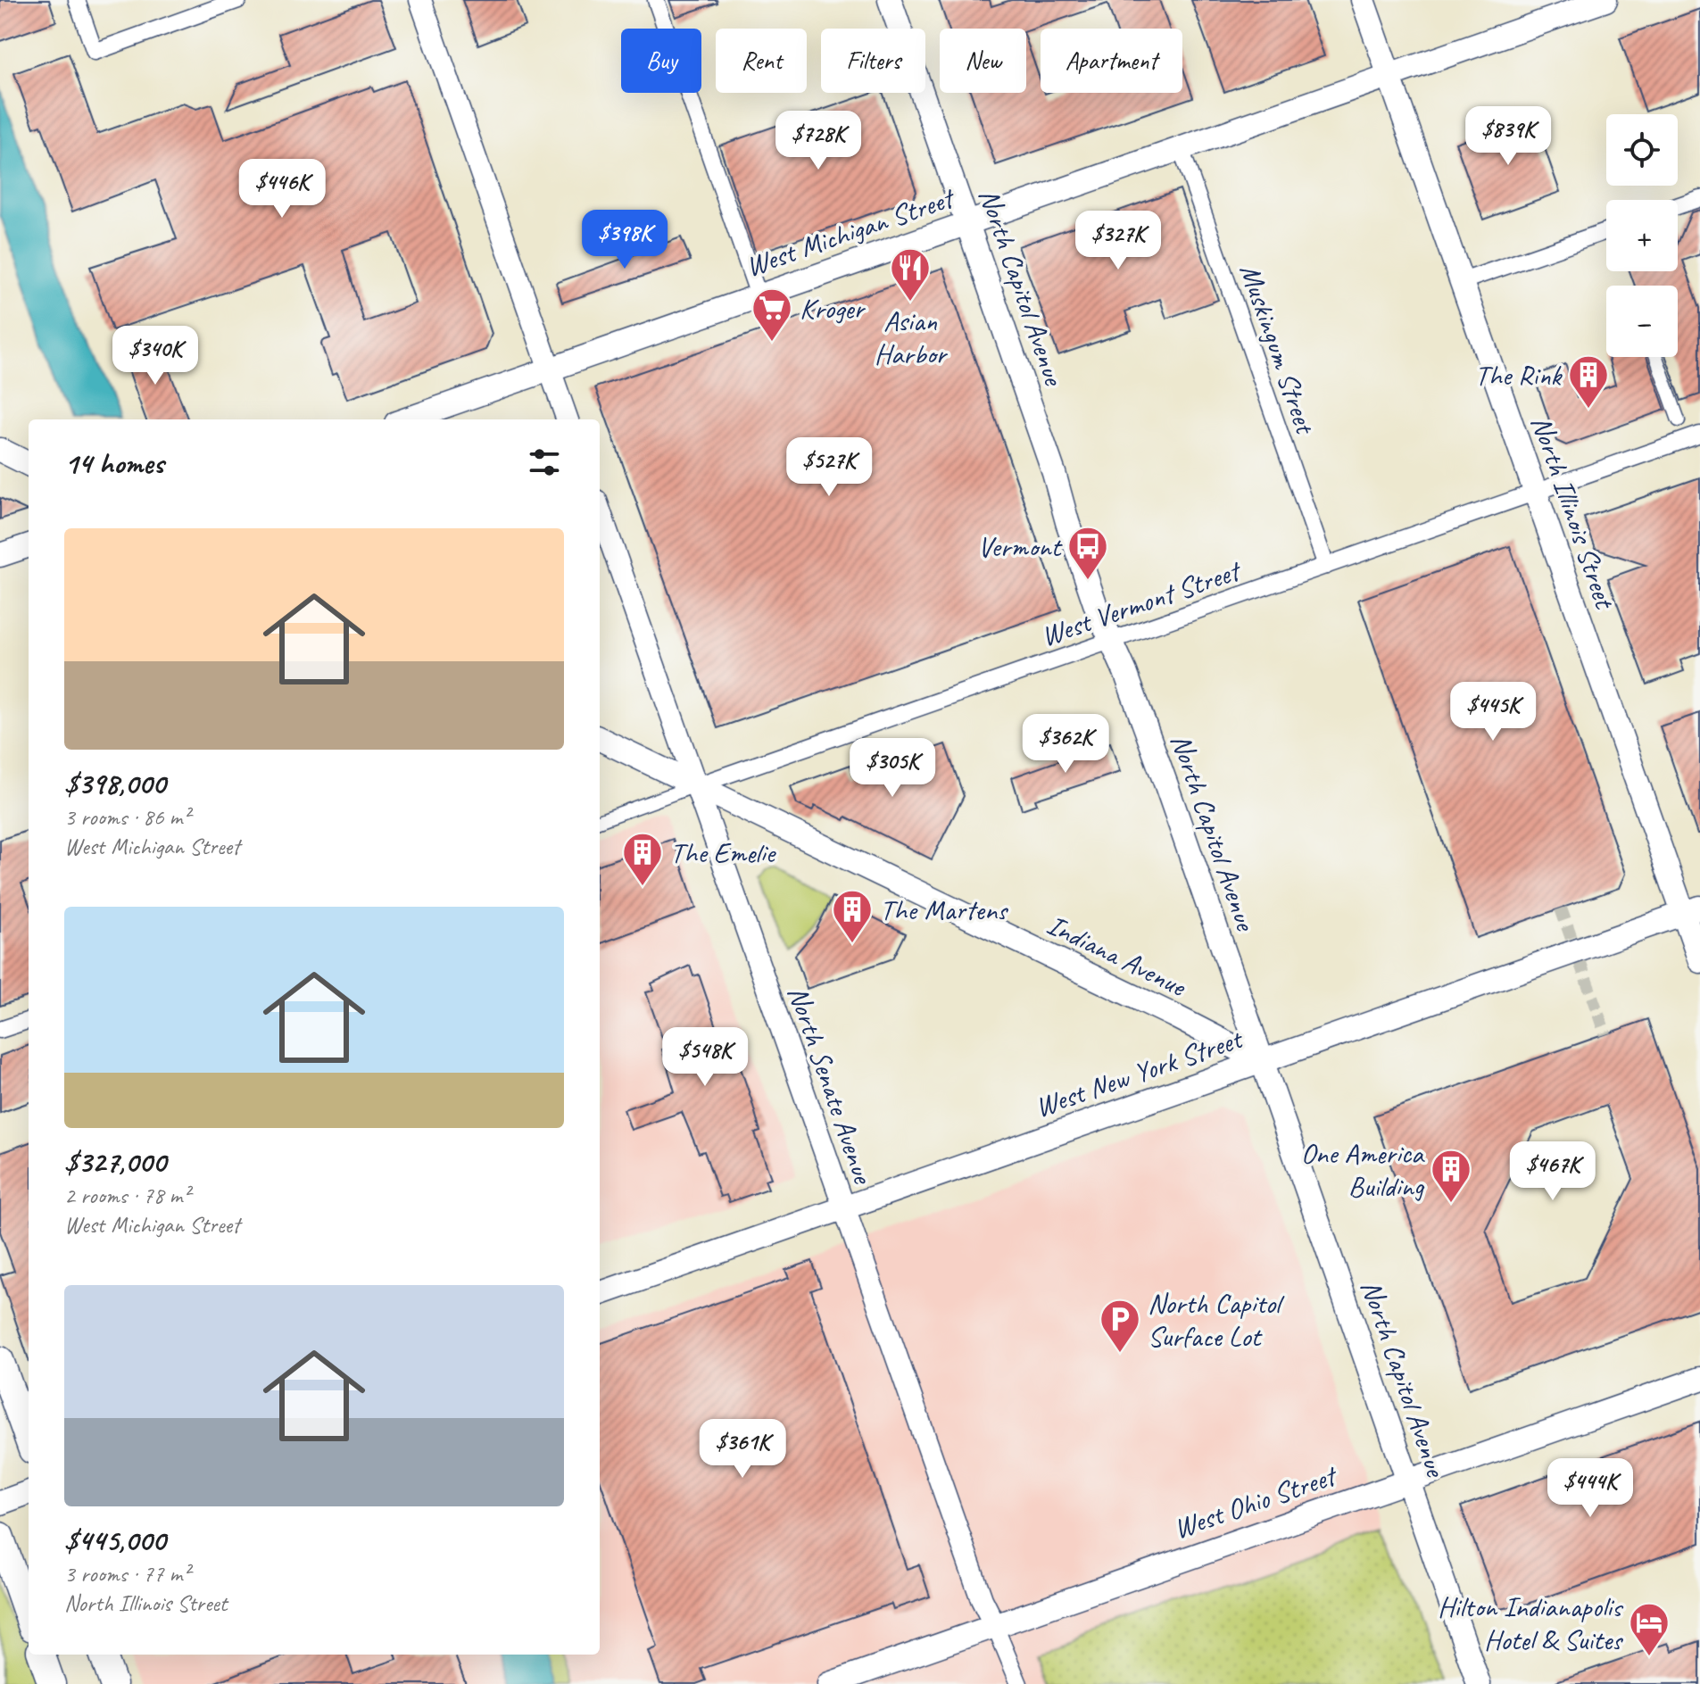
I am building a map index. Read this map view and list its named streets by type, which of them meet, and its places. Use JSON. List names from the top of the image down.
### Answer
{
  "streets": {
    "main road": [
      "West Michigan Street",
      "North Capitol Avenue",
      "North Illinois Street",
      "Indiana Avenue",
      "West New York Street",
      "West Ohio Street"
    ],
    "street": ["Muskingum Street", "West Vermont Street", "North Senate Avenue"]
  },
  "crossings": [
    ["West Michigan Street", "North Capitol Avenue"],
    ["West Michigan Street", "Muskingum Street"],
    ["West Michigan Street", "North Illinois Street"],
    ["North Capitol Avenue", "West Vermont Street"],
    ["North Capitol Avenue", "Indiana Avenue"],
    ["North Capitol Avenue", "West New York Street"],
    ["North Capitol Avenue", "West Ohio Street"],
    ["Muskingum Street", "West Vermont Street"],
    ["North Illinois Street", "West Vermont Street"],
    ["North Illinois Street", "West New York Street"],
    ["West Vermont Street", "Indiana Avenue"],
    ["West Vermont Street", "North Senate Avenue"],
    ["Indiana Avenue", "West New York Street"],
    ["Indiana Avenue", "North Senate Avenue"],
    ["West New York Street", "North Senate Avenue"],
    ["North Senate Avenue", "West Ohio Street"]
  ],
  "places": {
    "restaurant": ["Asian Harbor"],
    "supermarket": ["Kroger"],
    "building": [
      "The Rink",
      "The Emelie",
      "The Martens",
      "One America Building"
    ],
    "bus stop": ["Vermont"],
    "parking": ["North Capitol Surface Lot"],
    "hotel": ["Hilton Indianapolis Hotel & Suites"]
  },
  "page": {
    "chip": [
      "Buy",
      "Rent",
      "Filters",
      "New",
      "Apartment"
    ],
    "price": [
      "$839K",
      "$728K",
      "$446K",
      "$398K",
      "$327K",
      "$340K",
      "$527K",
      "$445K",
      "$362K",
      "$305K",
      "$548K",
      "$467K",
      "$361K",
      "$444K"
    ],
    "map_buttons": ["+", "−"],
    "heading": "14 homes",
    "list": [
      {
        "name": "$398,000",
        "note": "3 rooms · 86 m² · West Michigan Street"
      },
      {
        "name": "$327,000",
        "note": "2 rooms · 78 m² · West Michigan Street"
      },
      {
        "name": "$445,000",
        "note": "3 rooms · 77 m² · North Illinois Street"
      }
    ]
  }
}
